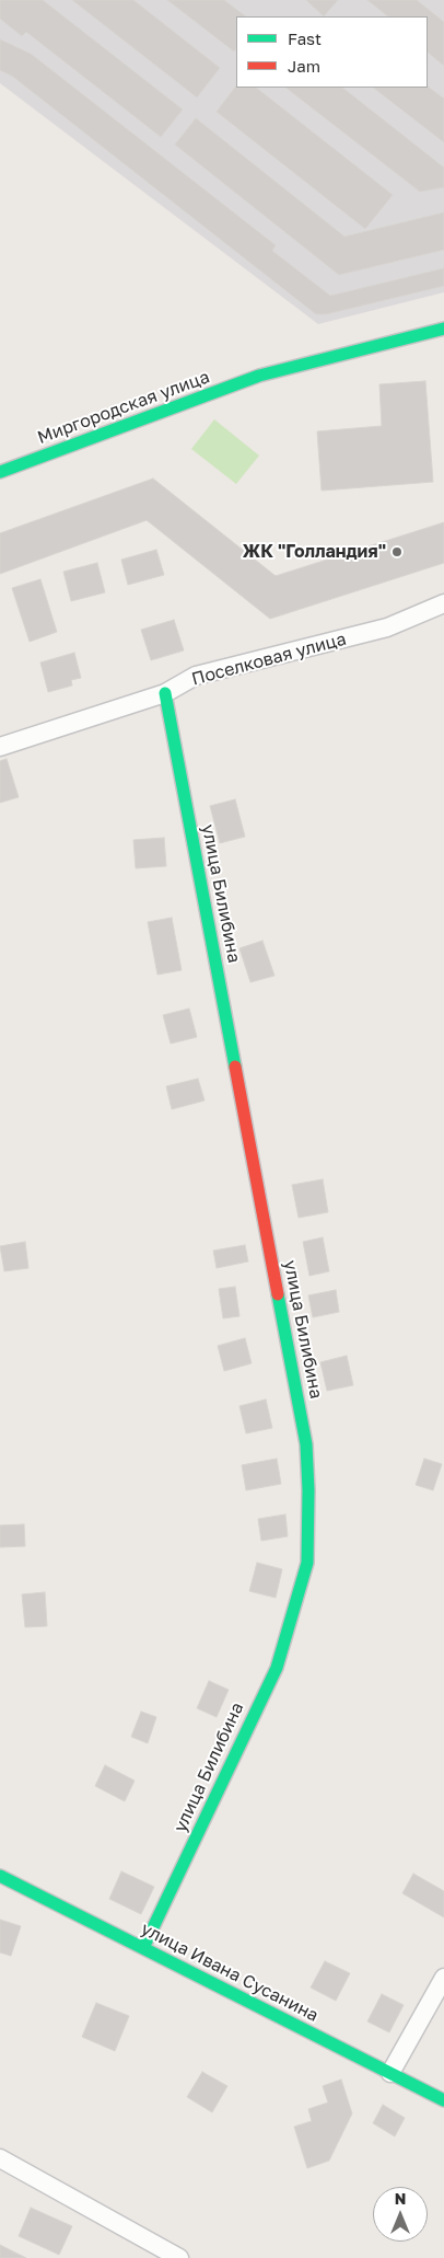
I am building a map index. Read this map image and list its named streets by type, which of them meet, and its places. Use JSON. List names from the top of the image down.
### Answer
{
  "streets": {
    "street": [
      "Миргородская улица",
      "Поселковая улица",
      "улица Билибина",
      "улица Ивана Сусанина"
    ]
  },
  "crossings": [
    ["Поселковая улица", "улица Билибина"],
    ["улица Билибина", "улица Ивана Сусанина"]
  ],
  "places": ["ЖК \"Голландия\""],
  "legend": ["Fast", "Jam"],
  "north": "top"
}
